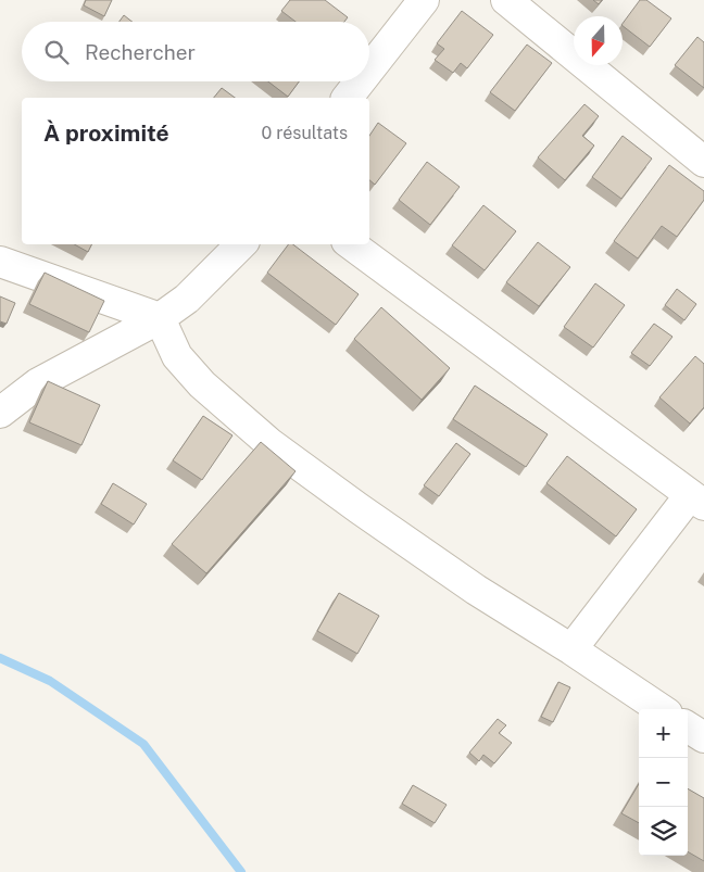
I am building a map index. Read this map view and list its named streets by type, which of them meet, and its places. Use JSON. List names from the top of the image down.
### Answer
{
  "north": "bottom",
  "page": {
    "search": "Rechercher",
    "heading": ["À proximité", "0 résultats"],
    "map_buttons": ["+", "−"]
  }
}
